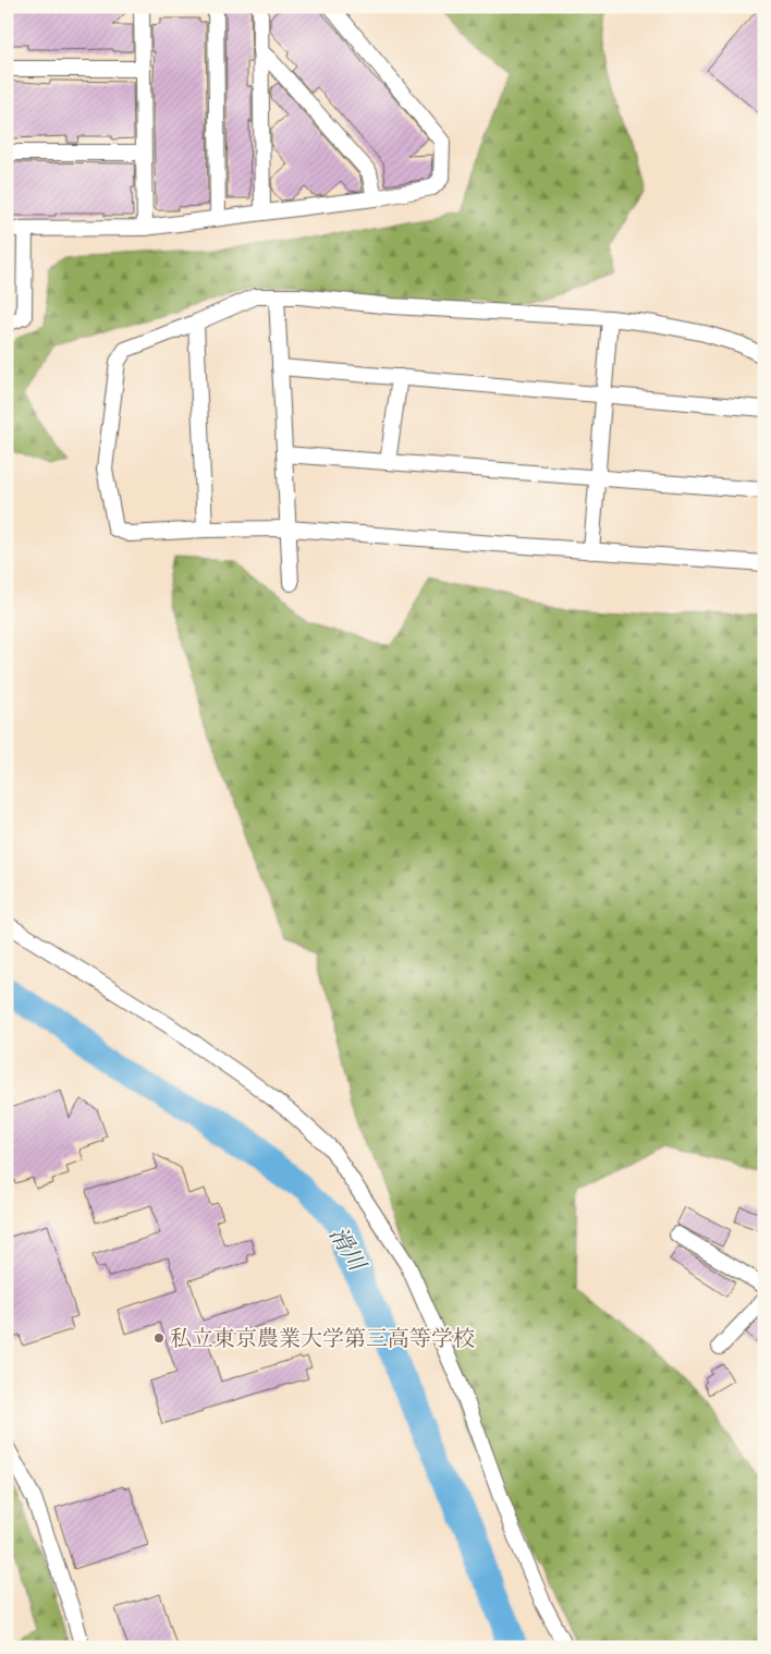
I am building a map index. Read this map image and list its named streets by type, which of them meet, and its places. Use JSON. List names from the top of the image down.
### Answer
{
  "water": ["滑川"],
  "places": ["私立東京農業大学第三高等学校"]
}
